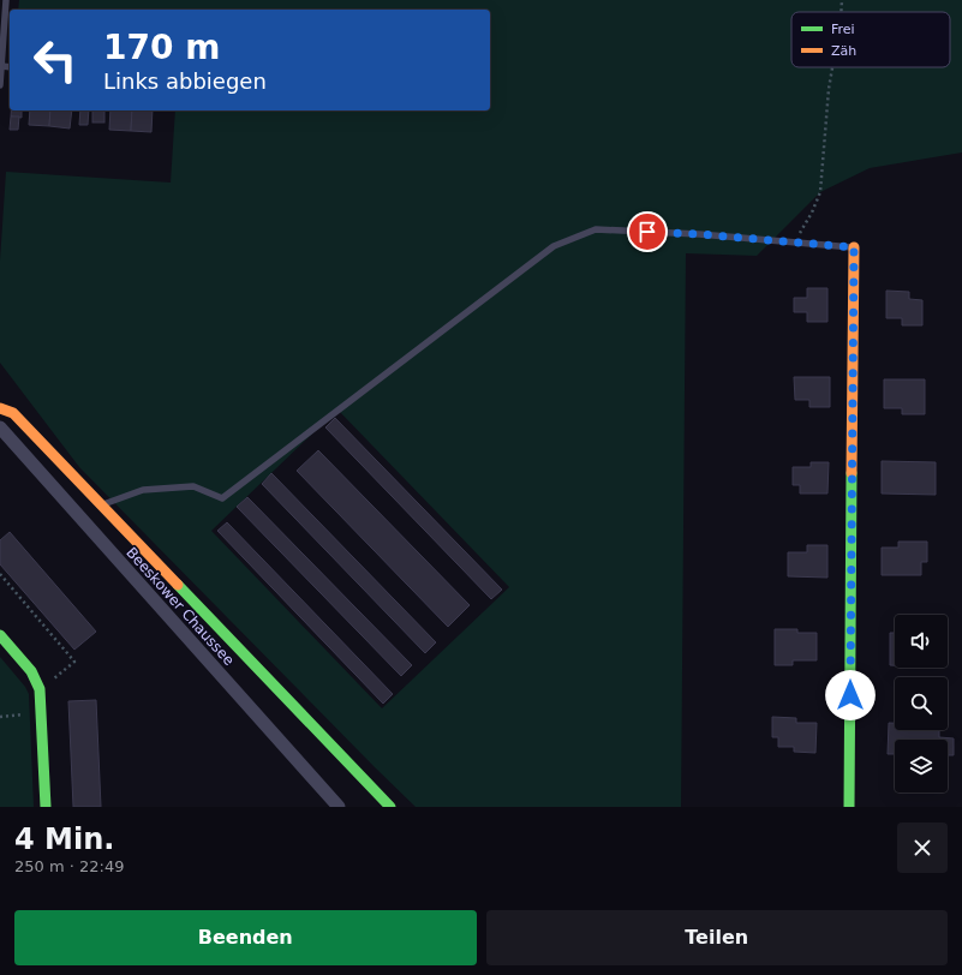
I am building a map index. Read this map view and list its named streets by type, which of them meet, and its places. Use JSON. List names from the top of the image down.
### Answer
{
  "streets": {
    "street": ["Beeskower Chaussee"]
  },
  "legend": ["Frei", "Zäh"],
  "page": {
    "turn": ["170 m", "Links abbiegen"],
    "heading": ["4 Min.", "250 m · 22:49"],
    "buttons": ["Beenden", "Teilen"]
  }
}
